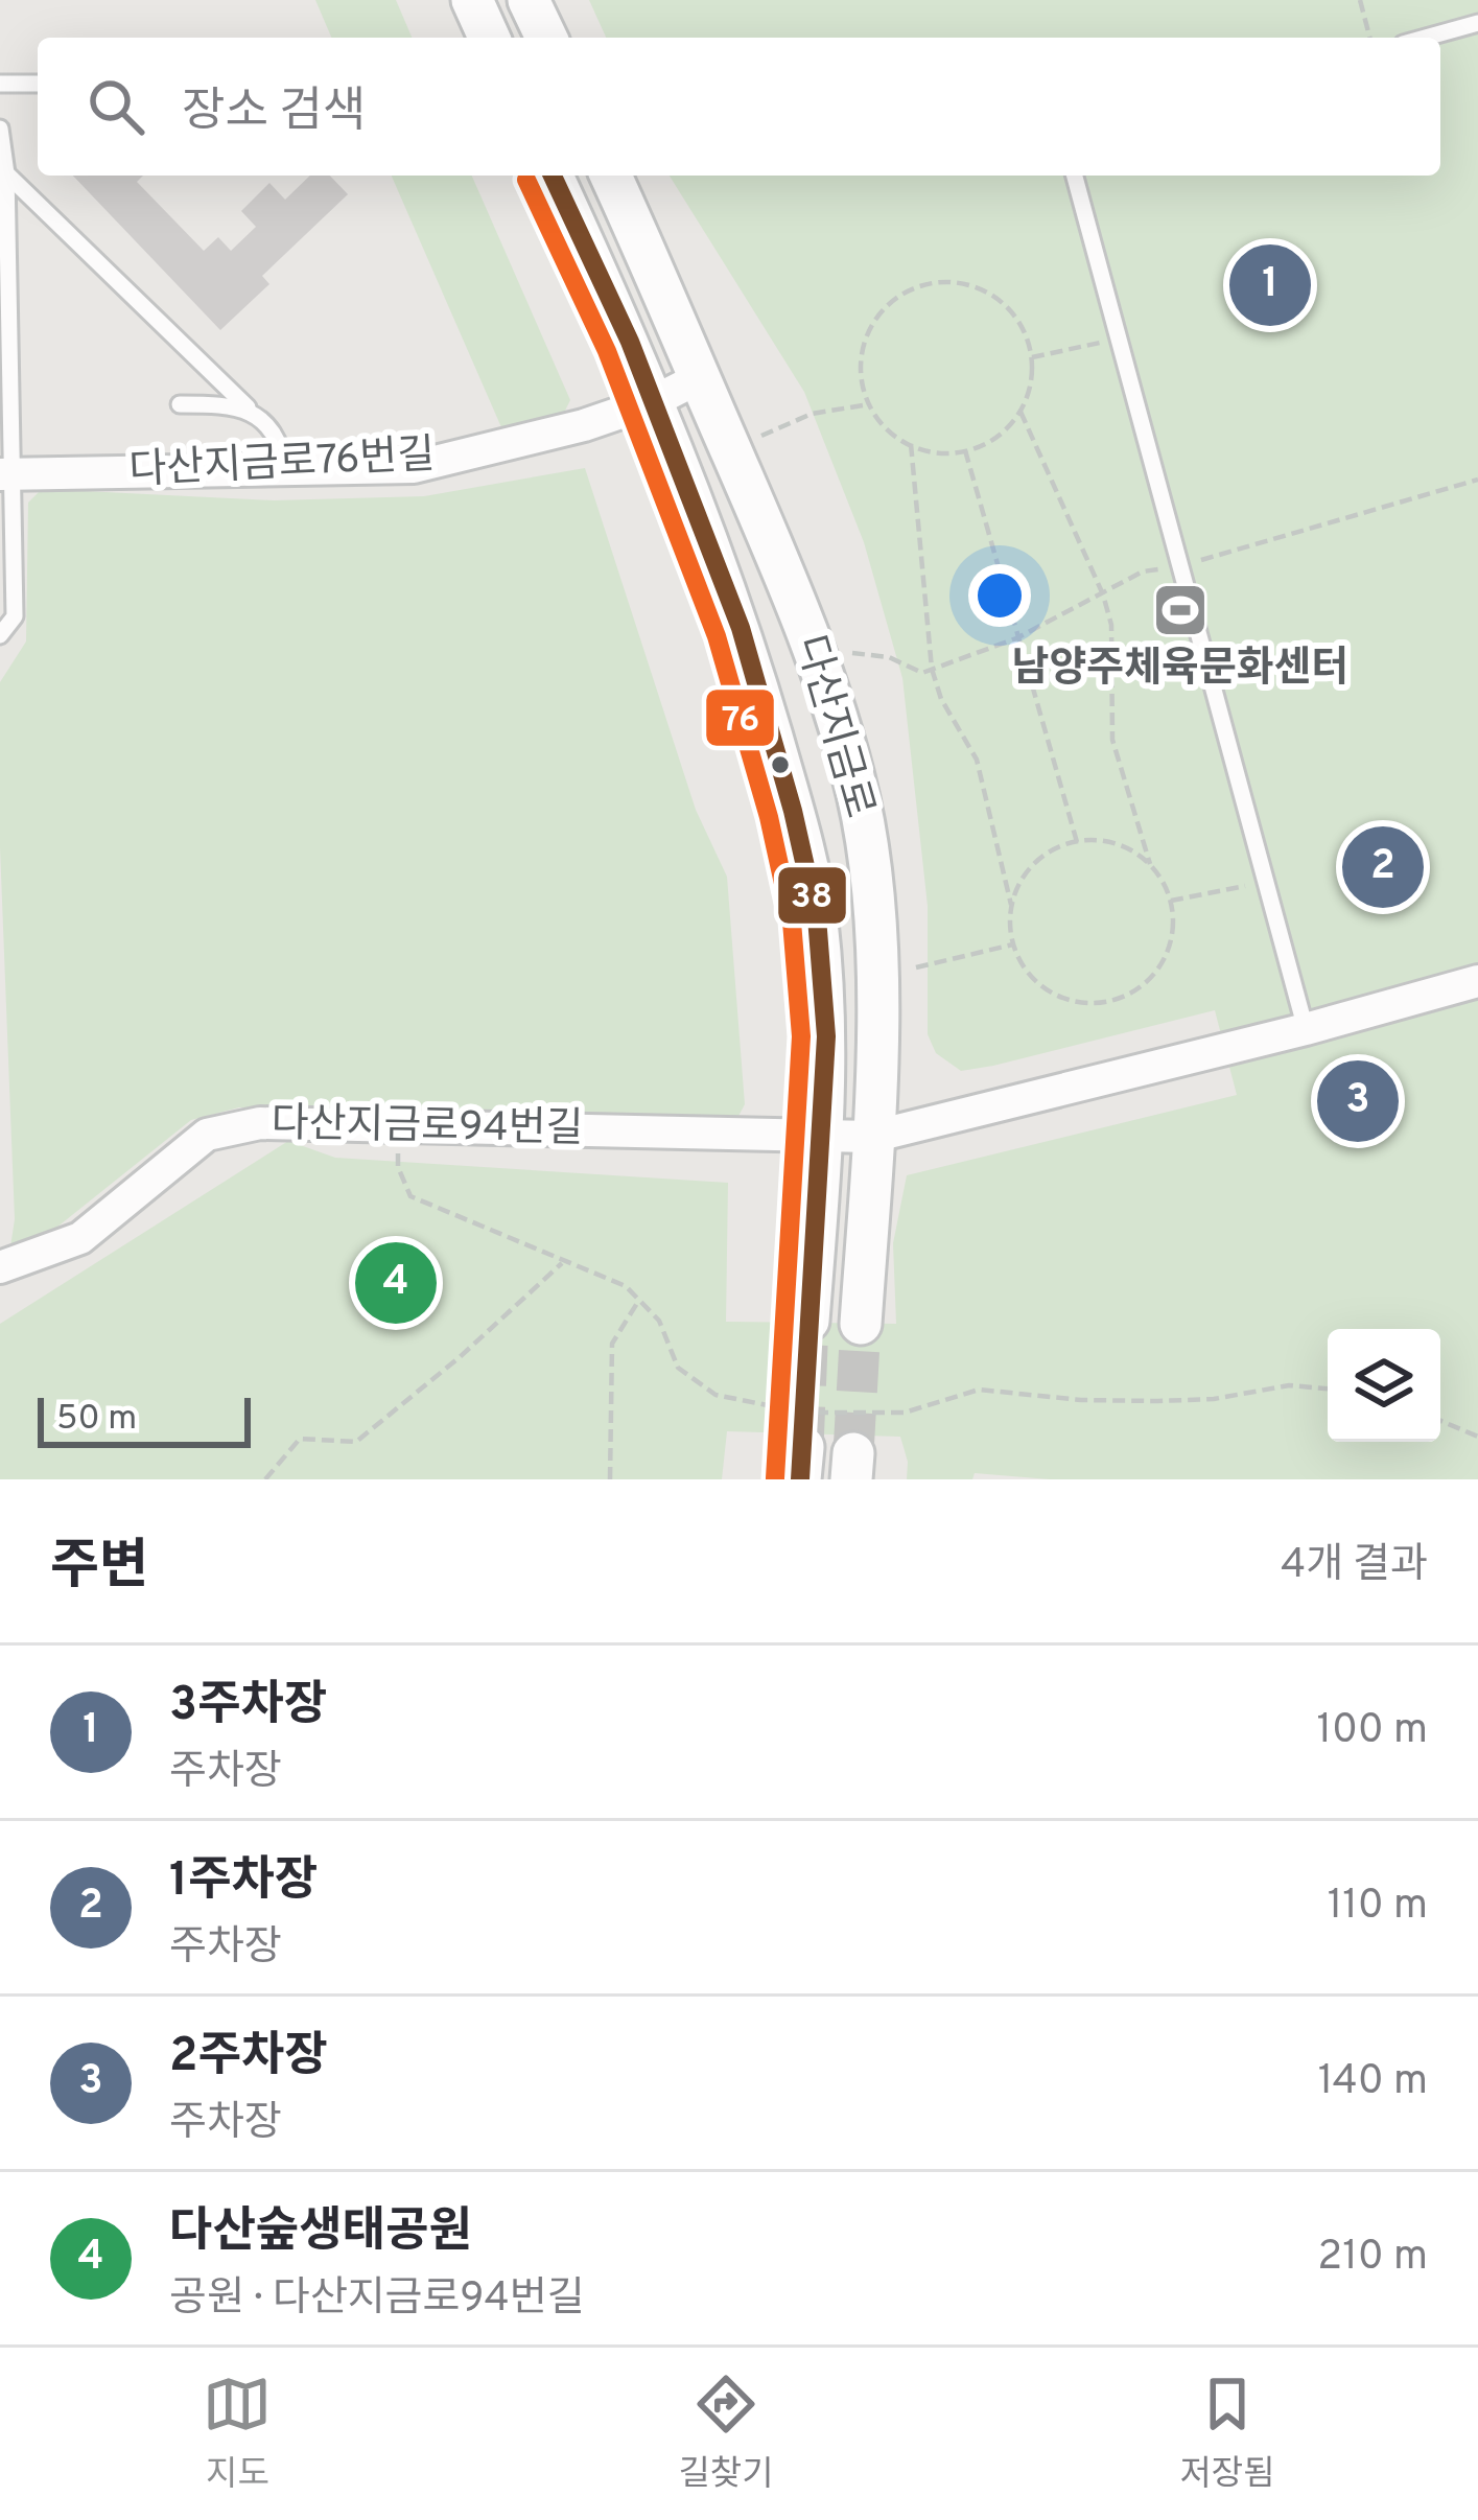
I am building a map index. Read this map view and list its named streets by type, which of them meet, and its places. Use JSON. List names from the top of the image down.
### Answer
{
  "streets": {
    "street": ["다산지금로76번길", "다산지금로", "다산지금로94번길"]
  },
  "crossings": [
    ["다산지금로76번길", "다산지금로"],
    ["다산지금로", "다산지금로94번길"]
  ],
  "places": {
    "sports": ["남양주체육문화센터"]
  },
  "lines": ["transit line 38", "transit line 76"],
  "scale_bar": "50 m",
  "page": {
    "search": "장소 검색",
    "pins": [
      "1",
      "2",
      "3",
      "4"
    ],
    "scale": "50 m",
    "heading": ["주변", "4개 결과"],
    "list": [
      {
        "mark": "1",
        "name": "3주차장",
        "note": "주차장",
        "value": "100 m"
      },
      {
        "mark": "2",
        "name": "1주차장",
        "note": "주차장",
        "value": "110 m"
      },
      {
        "mark": "3",
        "name": "2주차장",
        "note": "주차장",
        "value": "140 m"
      },
      {
        "mark": "4",
        "name": "다산숲생태공원",
        "note": "공원 · 다산지금로94번길",
        "value": "210 m"
      }
    ],
    "nav": ["지도", "길찾기", "저장됨"]
  }
}
